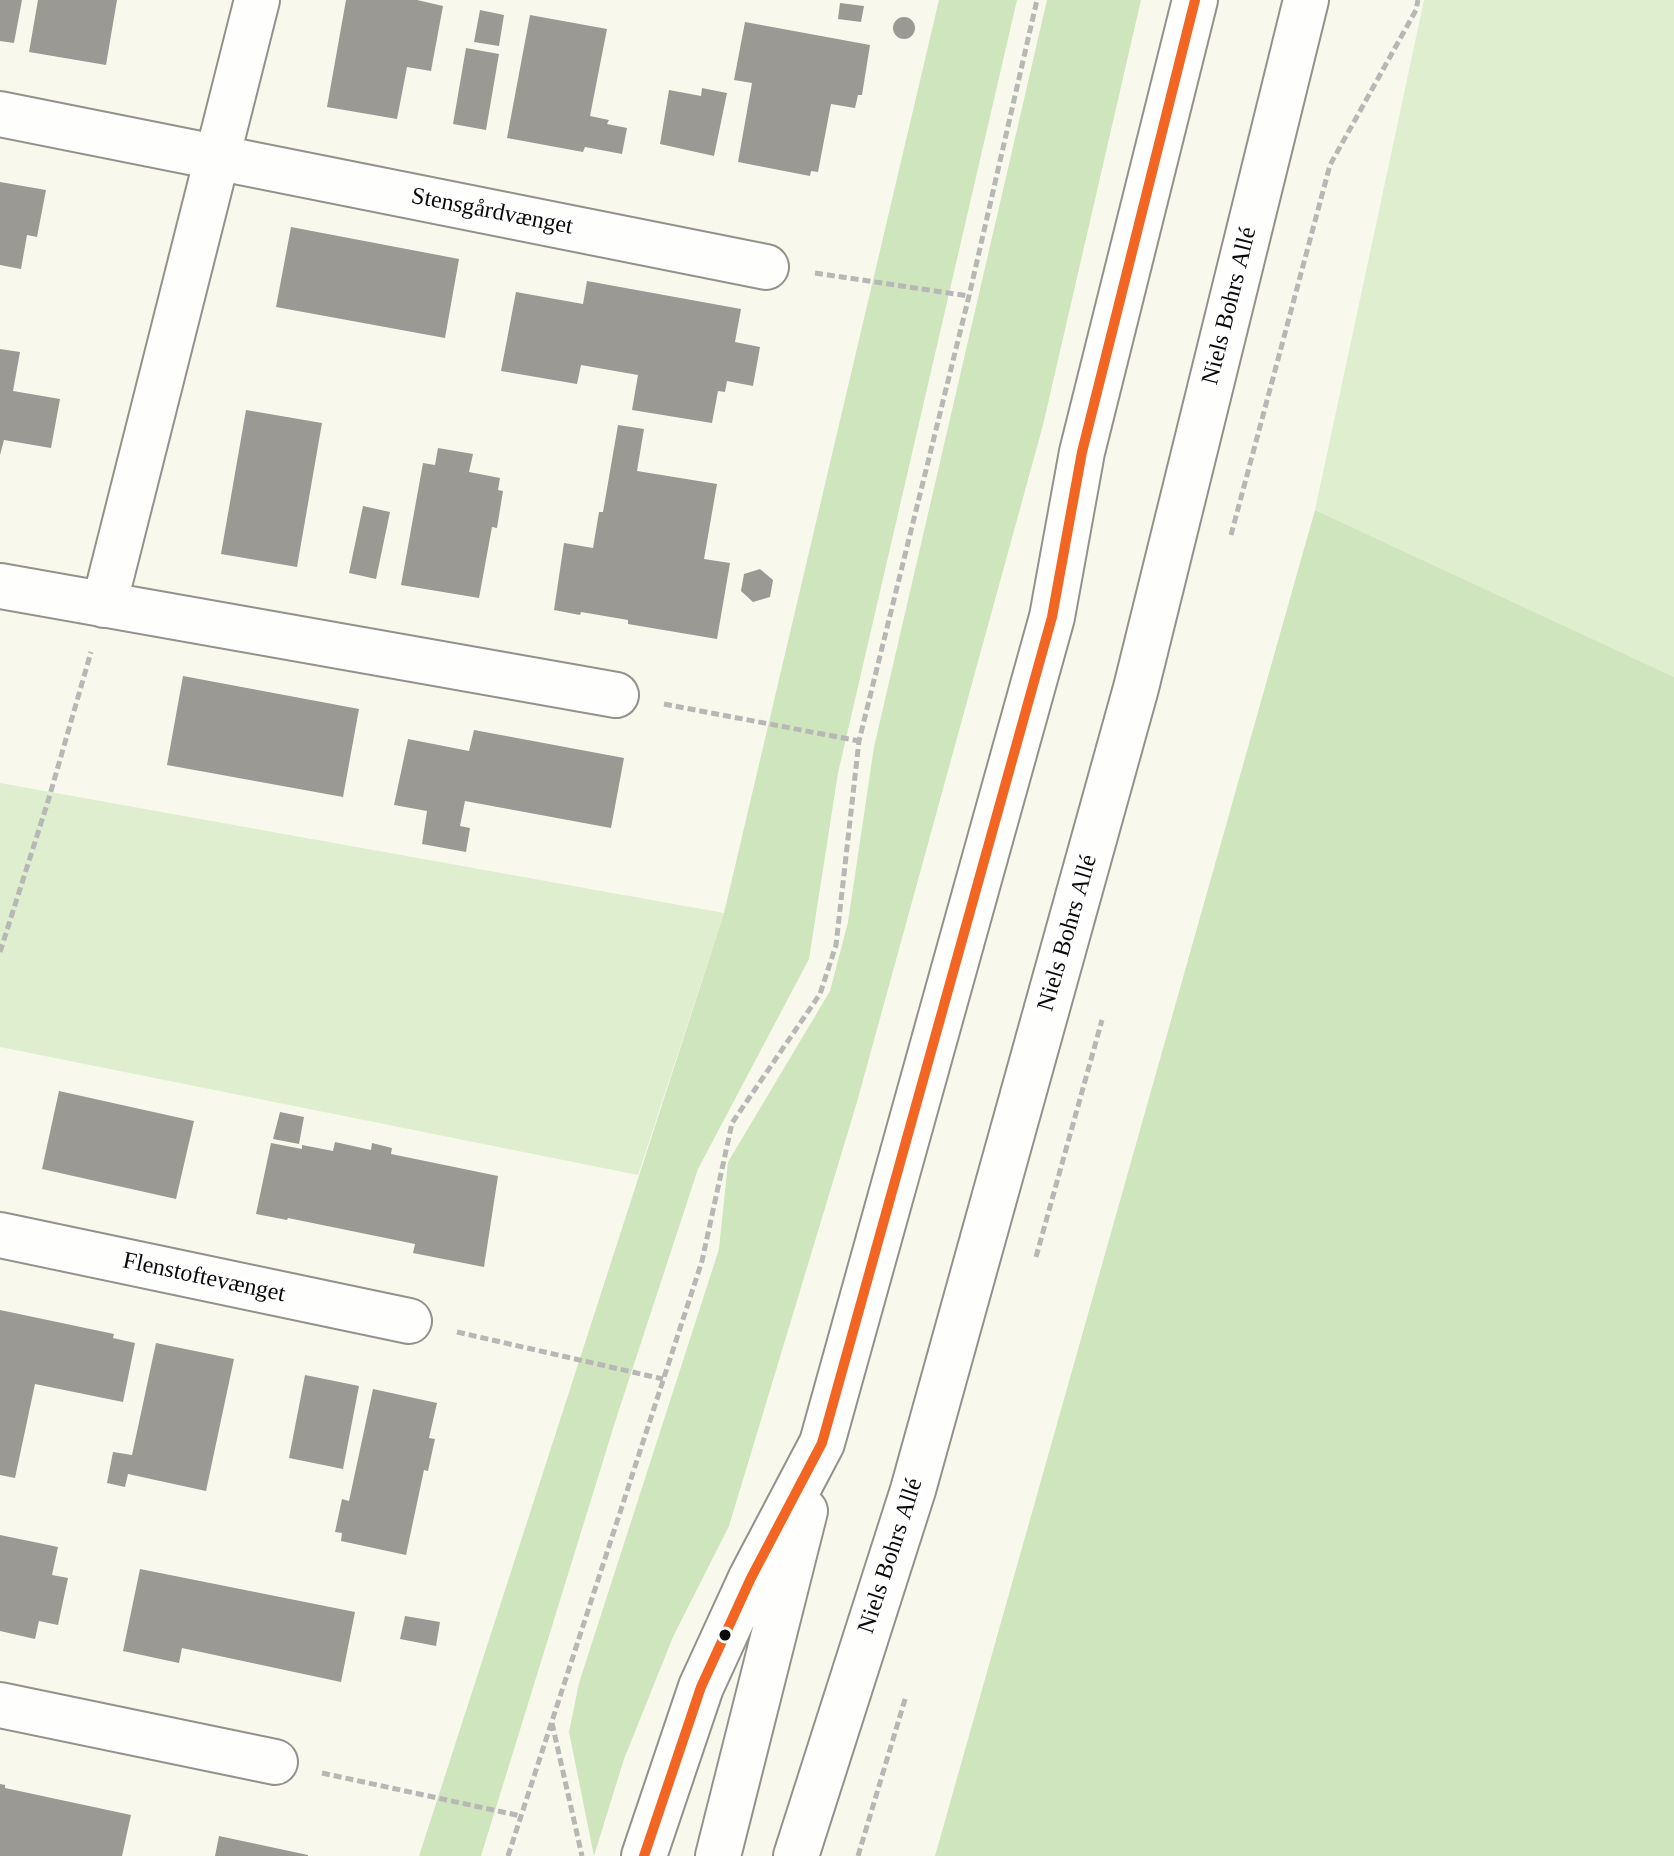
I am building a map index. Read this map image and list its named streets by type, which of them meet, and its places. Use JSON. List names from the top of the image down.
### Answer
{
  "streets": {
    "street": ["Stensgårdvænget", "Niels Bohrs Allé", "Flenstoftevænget"]
  }
}
